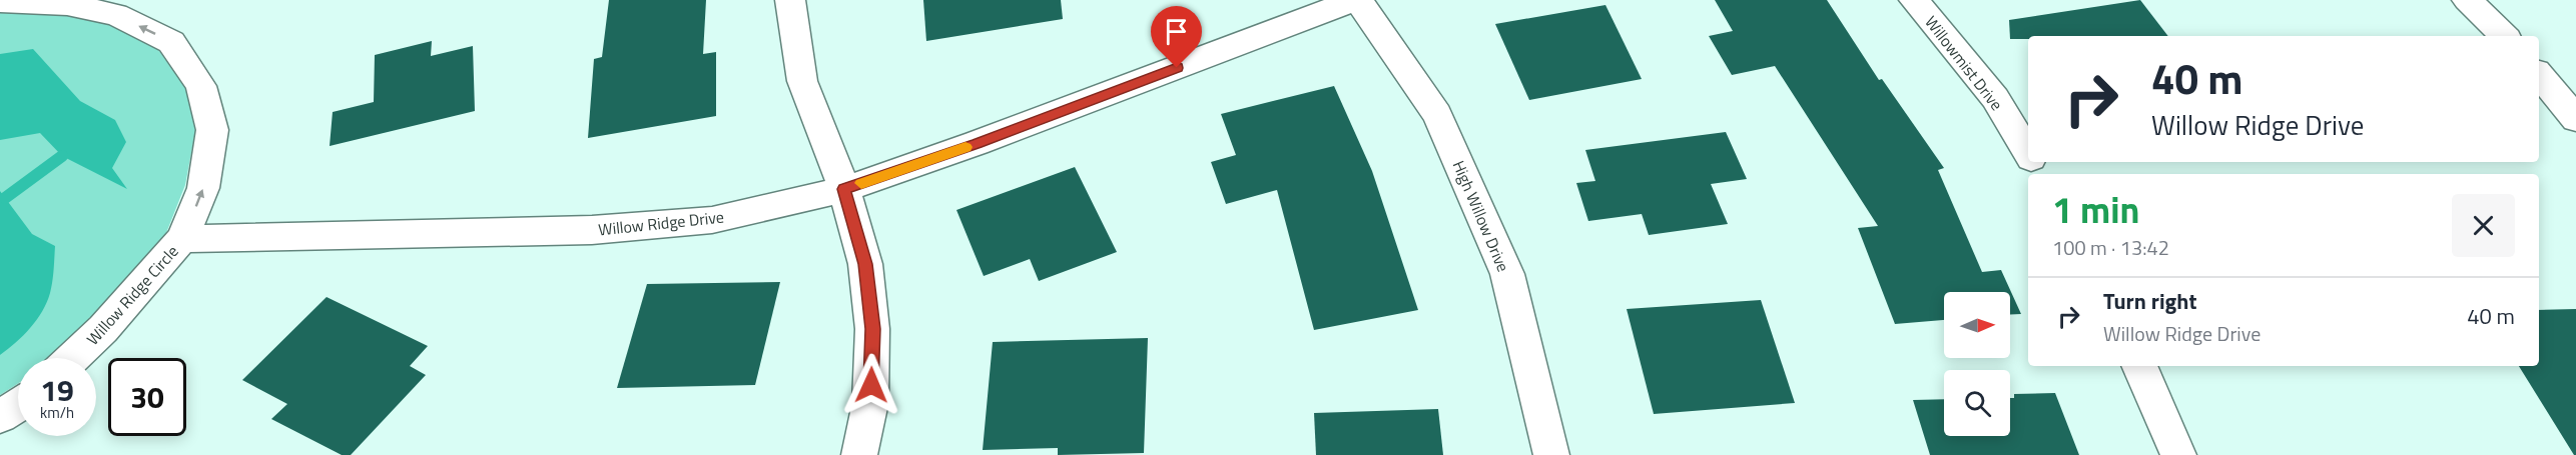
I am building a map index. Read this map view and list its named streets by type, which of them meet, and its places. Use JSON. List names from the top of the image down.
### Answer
{
  "streets": {
    "street": [
      "Willowmist Drive",
      "High Willow Drive",
      "Willow Ridge Drive",
      "Willow Ridge Circle"
    ]
  },
  "crossings": [
    ["High Willow Drive", "Willow Ridge Drive"],
    ["Willow Ridge Drive", "Willow Ridge Circle"]
  ],
  "north": "right",
  "page": {
    "turn": ["40 m", "Willow Ridge Drive"],
    "heading": ["1 min", "100 m · 13:42"],
    "list": [
      {
        "name": "Turn right",
        "note": "Willow Ridge Drive",
        "value": "40 m"
      }
    ],
    "speed": "19 km/h",
    "limit": "30"
  }
}
